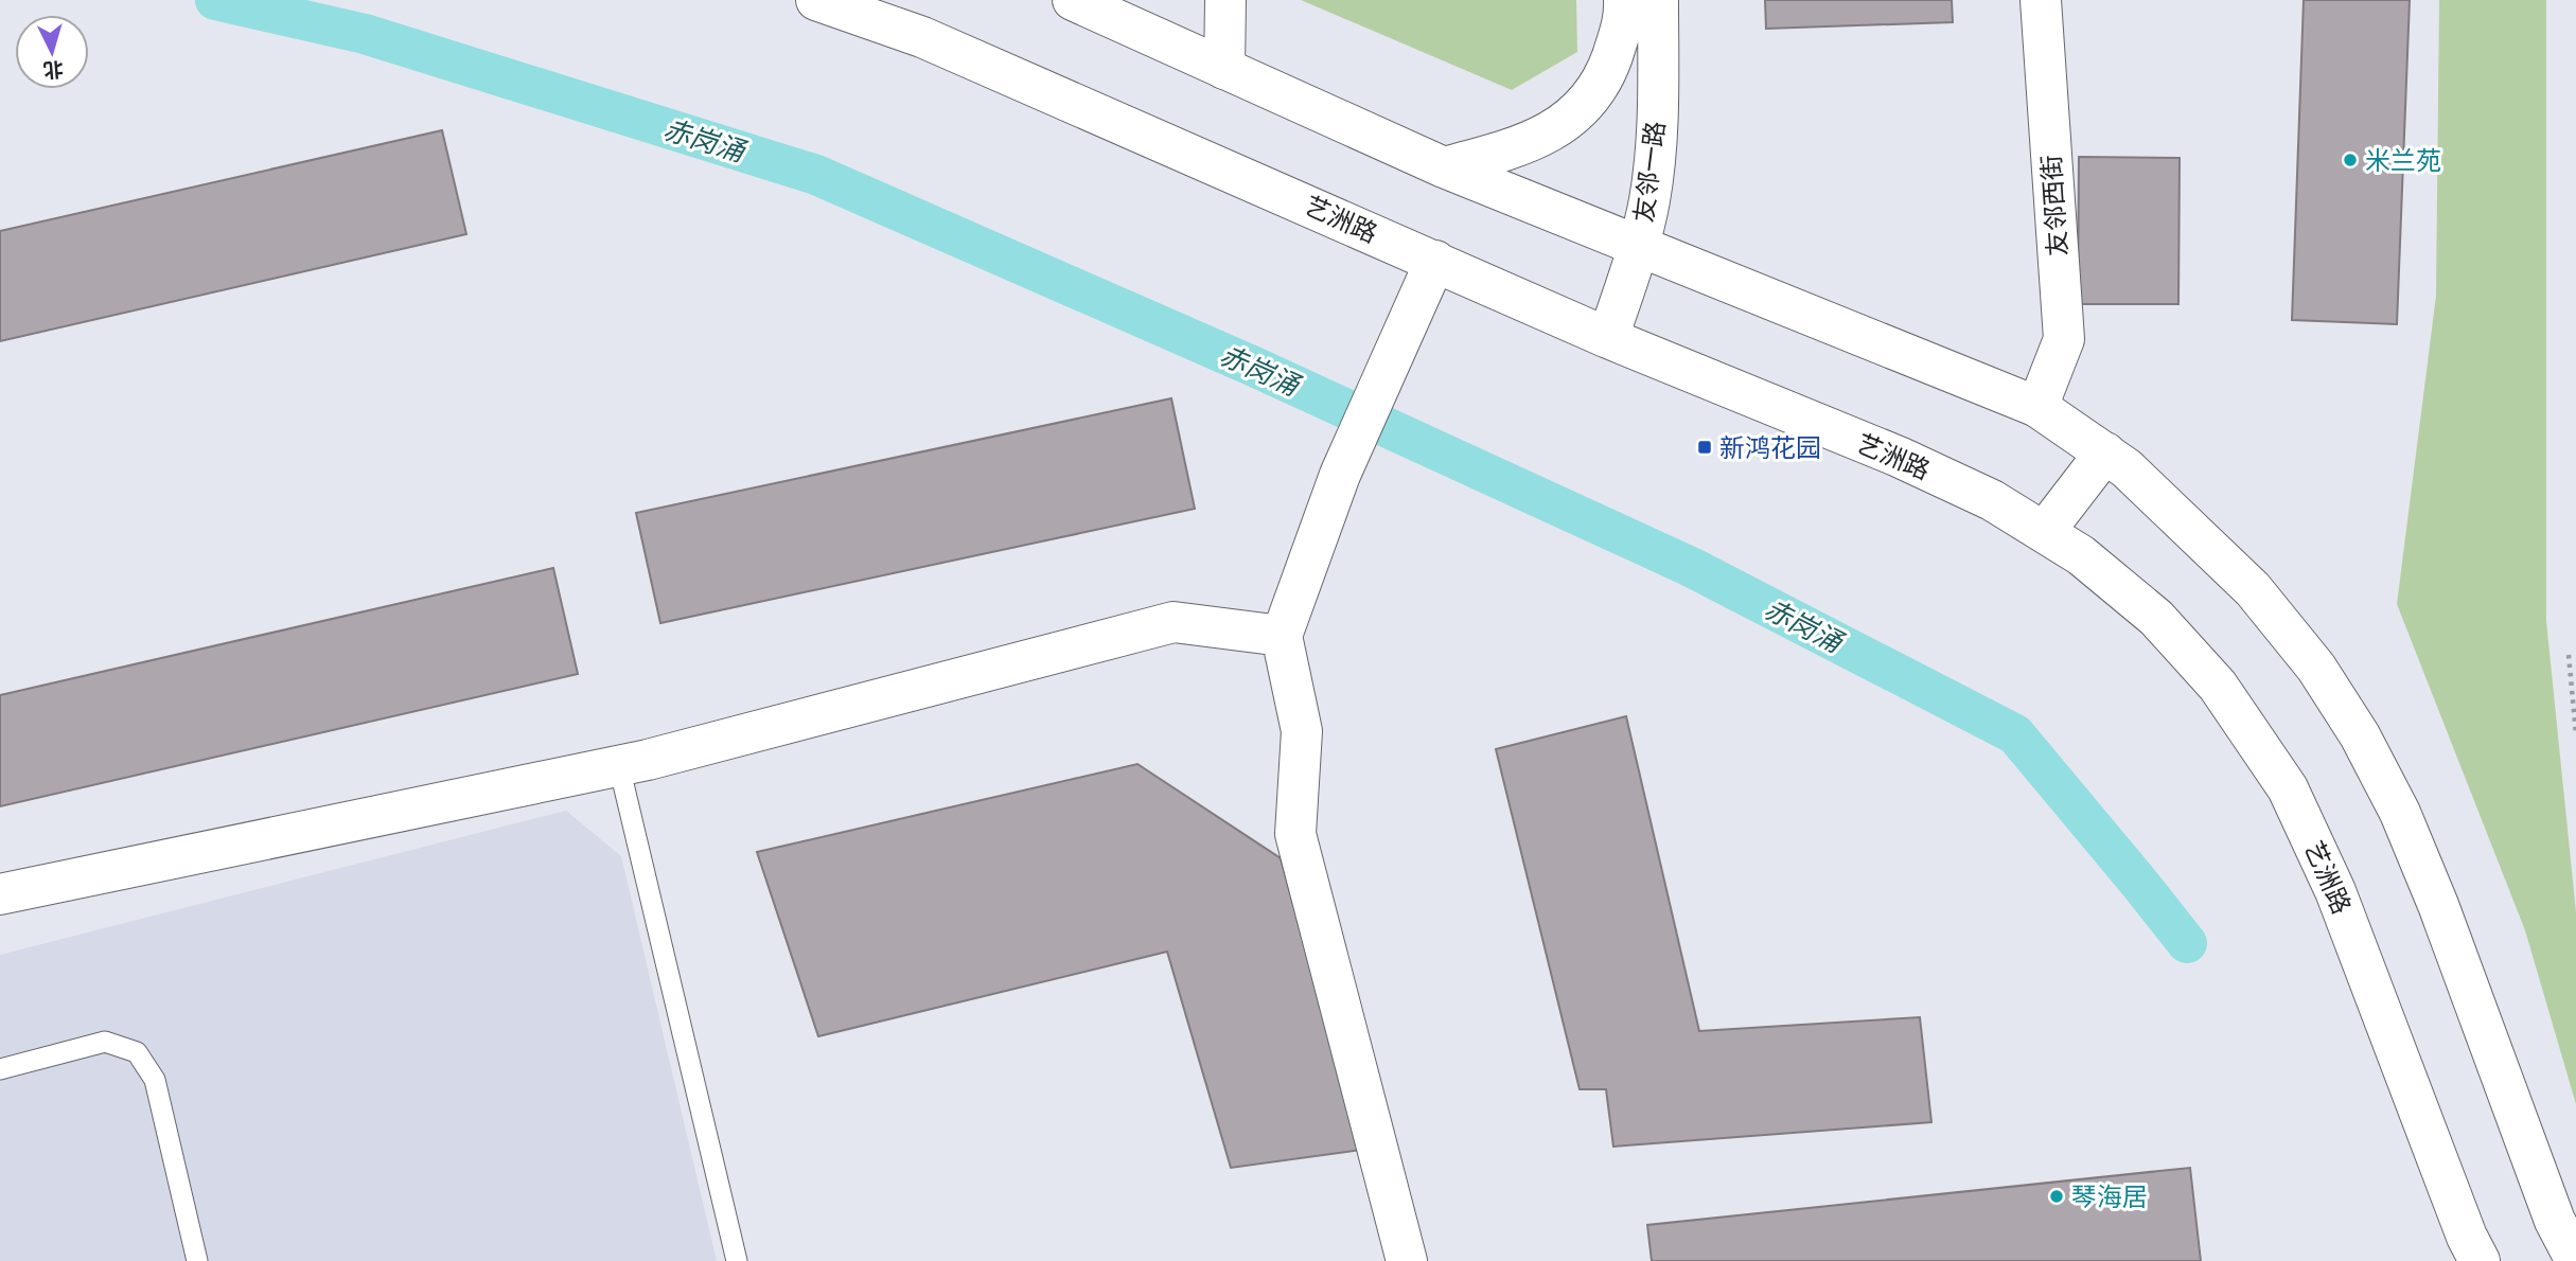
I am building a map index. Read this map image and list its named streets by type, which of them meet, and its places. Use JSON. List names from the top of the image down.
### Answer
{
  "streets": {
    "main road": ["友邻一路", "友邻西街", "艺洲路"]
  },
  "crossings": [
    ["友邻一路", "艺洲路"]
  ],
  "water": ["赤岗涌"],
  "places": {
    "other": ["米兰苑", "琴海居"],
    "transit": ["新鸿花园"]
  },
  "north": "bottom"
}
